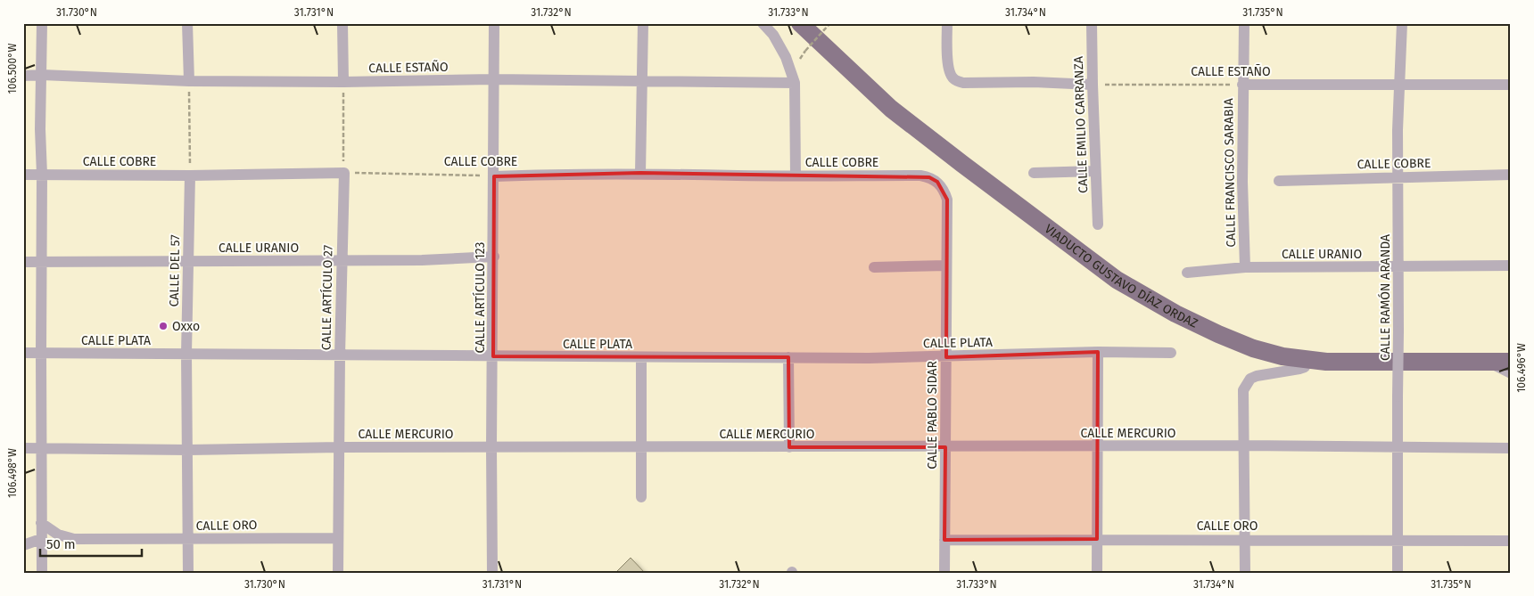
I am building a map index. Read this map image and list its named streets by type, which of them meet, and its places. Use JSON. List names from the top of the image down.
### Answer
{
  "streets": {
    "main road": ["VIADUCTO GUSTAVO DÍAZ ORDAZ"],
    "street": [
      "CALLE ESTAÑO",
      "CALLE EMILIO CARRANZA",
      "CALLE COBRE",
      "CALLE FRANCISCO SARABIA",
      "CALLE URANIO",
      "CALLE DEL 57",
      "CALLE ARTÍCULO 27",
      "CALLE ARTÍCULO 123",
      "CALLE RAMÓN ARANDA",
      "CALLE PLATA",
      "CALLE PABLO SIDAR",
      "CALLE MERCURIO",
      "CALLE ORO"
    ]
  },
  "crossings": [
    ["CALLE ESTAÑO", "CALLE EMILIO CARRANZA"],
    ["CALLE ESTAÑO", "CALLE FRANCISCO SARABIA"],
    ["CALLE ESTAÑO", "CALLE ARTÍCULO 123"],
    ["CALLE ESTAÑO", "CALLE RAMÓN ARANDA"],
    ["CALLE COBRE", "CALLE DEL 57"],
    ["CALLE COBRE", "CALLE ARTÍCULO 27"],
    ["CALLE COBRE", "CALLE ARTÍCULO 123"],
    ["CALLE COBRE", "CALLE RAMÓN ARANDA"],
    ["CALLE COBRE", "CALLE PABLO SIDAR"],
    ["CALLE FRANCISCO SARABIA", "CALLE URANIO"],
    ["CALLE URANIO", "CALLE DEL 57"],
    ["CALLE URANIO", "CALLE ARTÍCULO 27"],
    ["CALLE URANIO", "CALLE ARTÍCULO 123"],
    ["CALLE URANIO", "CALLE RAMÓN ARANDA"],
    ["CALLE DEL 57", "CALLE PLATA"],
    ["CALLE DEL 57", "CALLE MERCURIO"],
    ["CALLE DEL 57", "CALLE ORO"],
    ["CALLE ARTÍCULO 27", "CALLE PLATA"],
    ["CALLE ARTÍCULO 27", "CALLE MERCURIO"],
    ["CALLE ARTÍCULO 27", "CALLE ORO"],
    ["CALLE ARTÍCULO 123", "CALLE PLATA"],
    ["CALLE ARTÍCULO 123", "CALLE MERCURIO"],
    ["CALLE RAMÓN ARANDA", "CALLE MERCURIO"],
    ["CALLE RAMÓN ARANDA", "CALLE ORO"],
    ["CALLE PLATA", "CALLE PABLO SIDAR"],
    ["CALLE PABLO SIDAR", "CALLE MERCURIO"],
    ["CALLE PABLO SIDAR", "CALLE ORO"]
  ],
  "places": ["Oxxo"],
  "scale_bar": "50 m",
  "coordinates": [
    "31.730°N",
    "31.731°N",
    "31.732°N",
    "31.733°N",
    "31.734°N",
    "31.735°N",
    "106.500°W",
    "106.496°W",
    "106.498°W"
  ]
}
